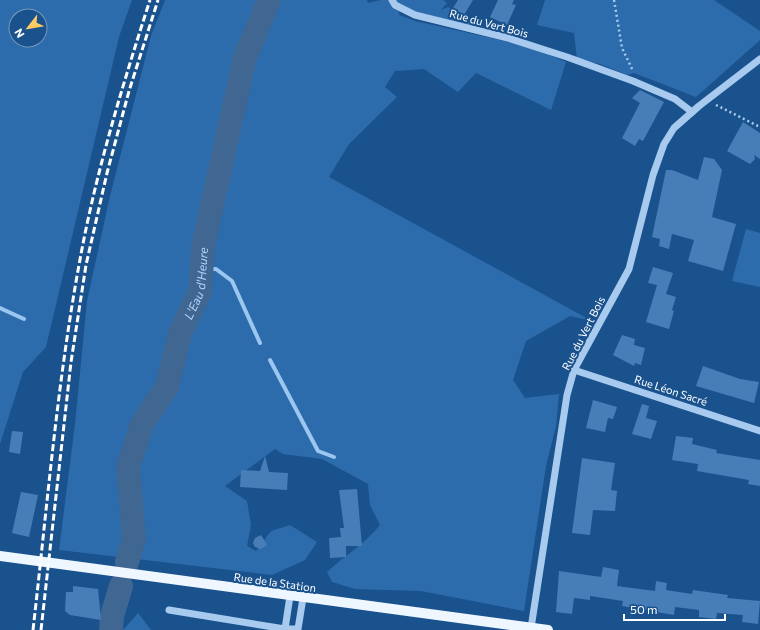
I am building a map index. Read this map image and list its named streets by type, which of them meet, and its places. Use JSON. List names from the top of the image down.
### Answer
{
  "streets": {
    "main road": ["Rue de la Station"],
    "street": ["Rue du Vert Bois", "Rue Léon Sacré"]
  },
  "crossings": [
    ["Rue du Vert Bois", "Rue Léon Sacré"],
    ["Rue du Vert Bois", "Rue de la Station"]
  ],
  "water": ["L'Eau d'Heure"],
  "scale_bar": "50 m",
  "north": "bottom left"
}
